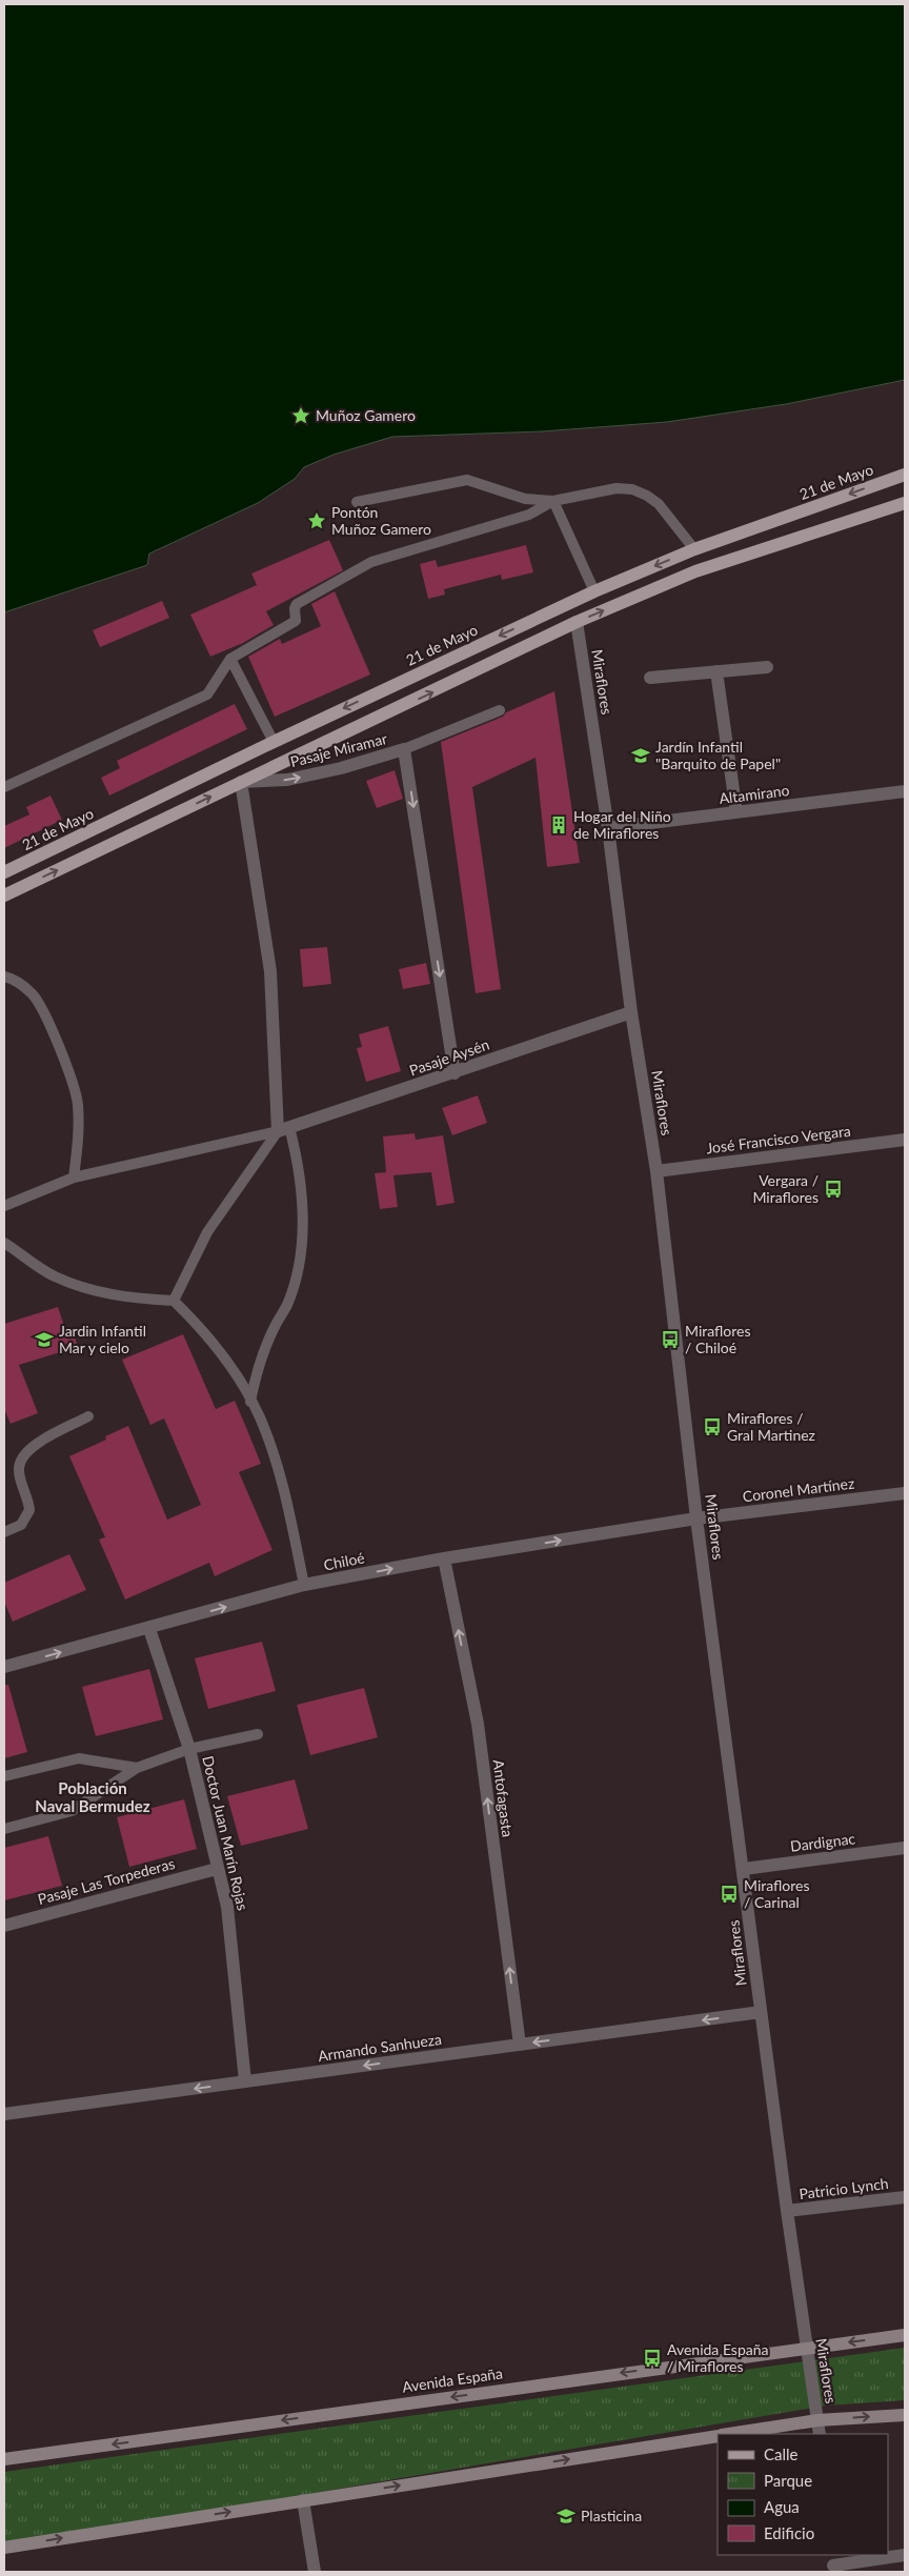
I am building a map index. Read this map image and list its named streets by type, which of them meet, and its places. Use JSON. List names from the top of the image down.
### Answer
{
  "streets": {
    "main road": ["21 de Mayo", "Avenida España"],
    "street": [
      "Miraflores",
      "Pasaje Miramar",
      "Altamirano",
      "Pasaje Aysén",
      "José Francisco Vergara",
      "Coronel Martínez",
      "Chiloé",
      "Antofagasta",
      "Doctor Juan Marín Rojas",
      "Dardignac",
      "Pasaje Las Torpederas",
      "Armando Sanhueza",
      "Patricio Lynch"
    ]
  },
  "crossings": [
    ["Miraflores", "Altamirano"],
    ["Miraflores", "Pasaje Aysén"],
    ["Miraflores", "José Francisco Vergara"],
    ["Miraflores", "Coronel Martínez"],
    ["Miraflores", "Chiloé"],
    ["Miraflores", "Dardignac"],
    ["Miraflores", "Armando Sanhueza"],
    ["Miraflores", "Patricio Lynch"],
    ["Miraflores", "Avenida España"],
    ["Pasaje Miramar", "Pasaje Aysén"],
    ["Coronel Martínez", "Chiloé"],
    ["Chiloé", "Antofagasta"],
    ["Chiloé", "Doctor Juan Marín Rojas"],
    ["Antofagasta", "Armando Sanhueza"],
    ["Doctor Juan Marín Rojas", "Pasaje Las Torpederas"],
    ["Doctor Juan Marín Rojas", "Armando Sanhueza"]
  ],
  "one_way": ["Chiloé", "Antofagasta", "Armando Sanhueza"],
  "districts": ["Población Naval Bermudez"],
  "places": {
    "place": ["Muñoz Gamero", "Pontón Muñoz Gamero"],
    "school or university": ["Jardín Infantil \"Barquito de Papel\"", "Jardin Infantil Mar y cielo", "Plasticina"],
    "building": ["Hogar del Niño de Miraflores"],
    "bus stop": [
      "Vergara / Miraflores",
      "Miraflores / Chiloé",
      "Miraflores / Gral Martinez",
      "Miraflores / Carinal",
      "Avenida España / Miraflores"
    ]
  },
  "legend": [
    "Calle",
    "Parque",
    "Agua",
    "Edificio"
  ]
}
